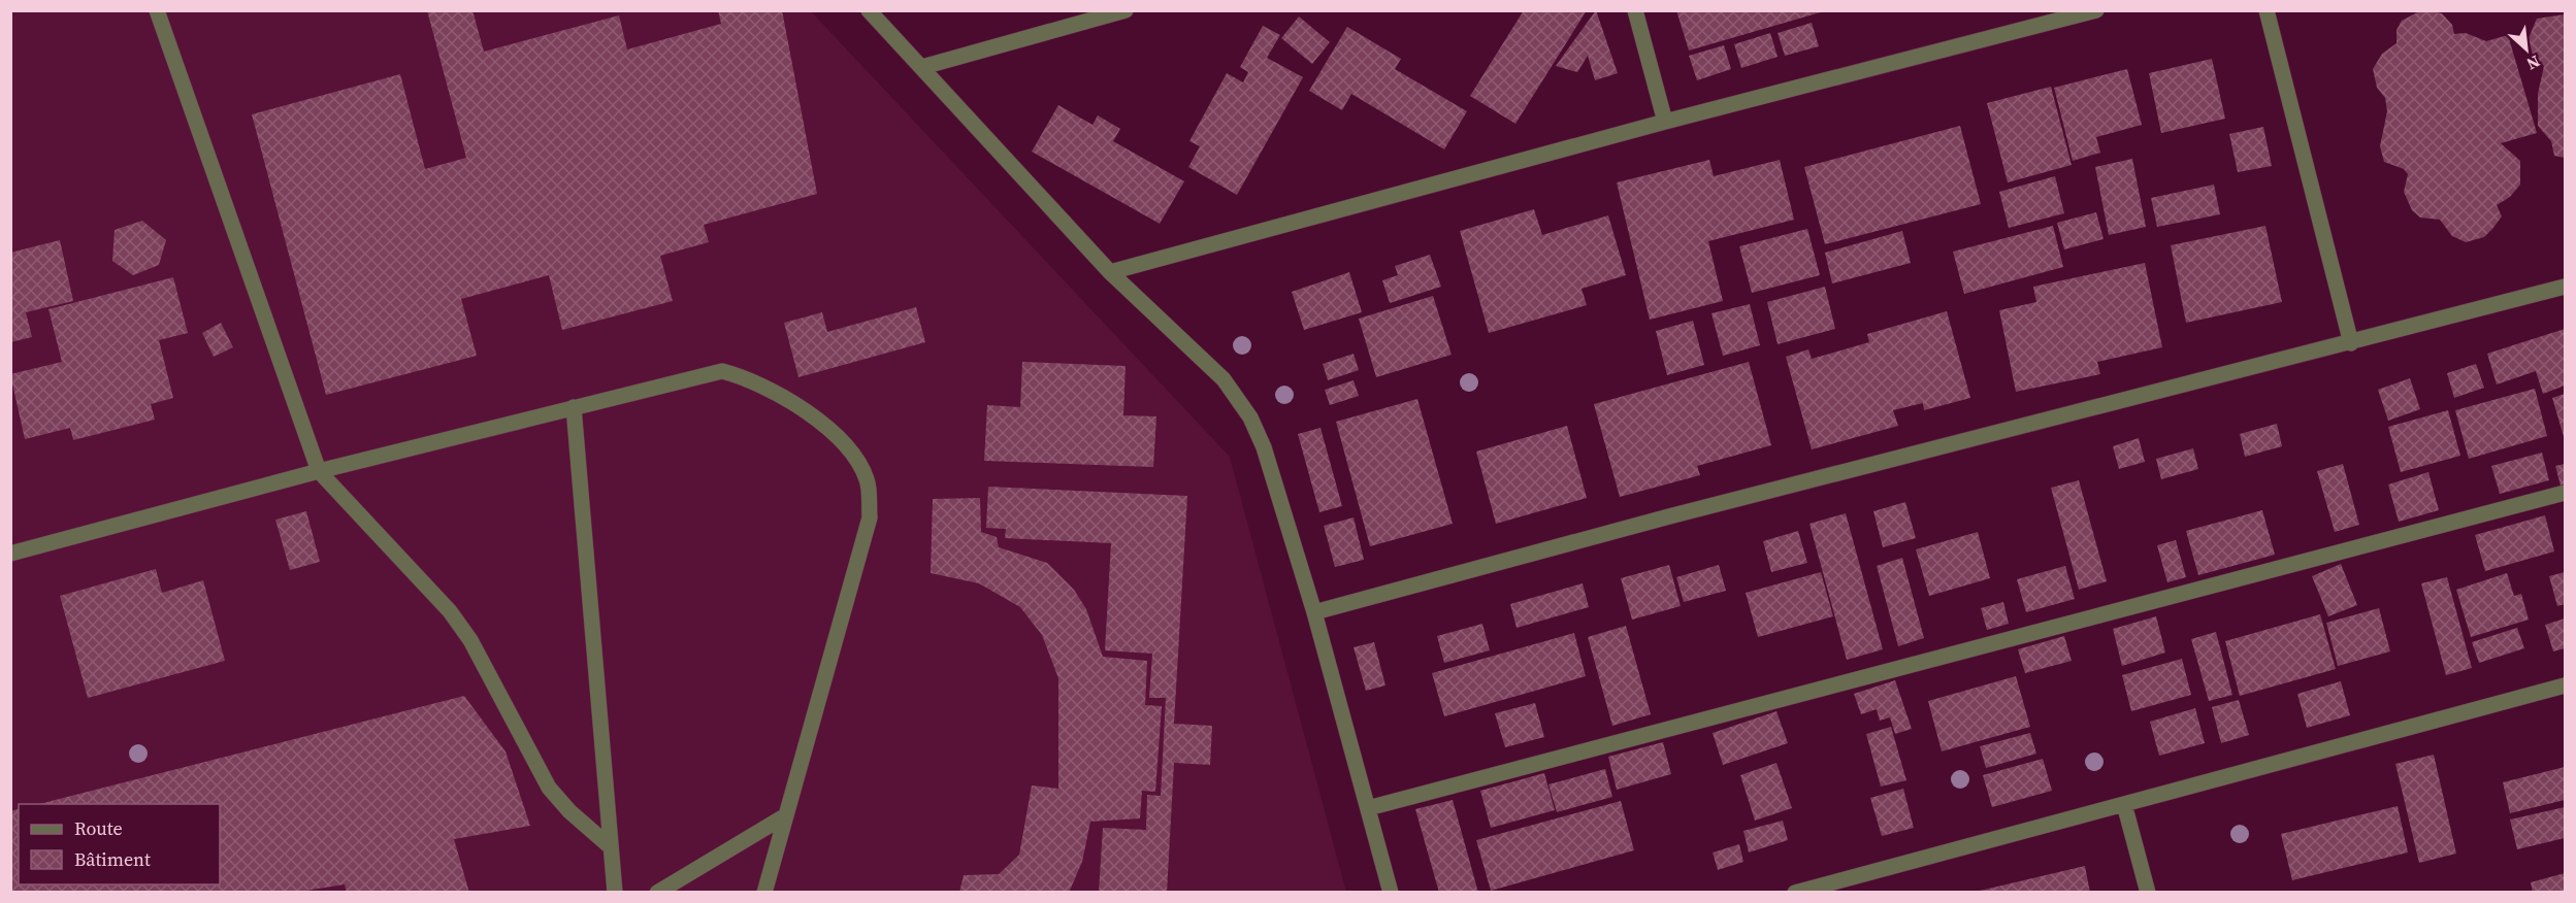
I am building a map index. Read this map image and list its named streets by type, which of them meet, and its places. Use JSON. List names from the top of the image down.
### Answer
{
  "legend": ["Route", "Bâtiment"],
  "north": "bottom right"
}
